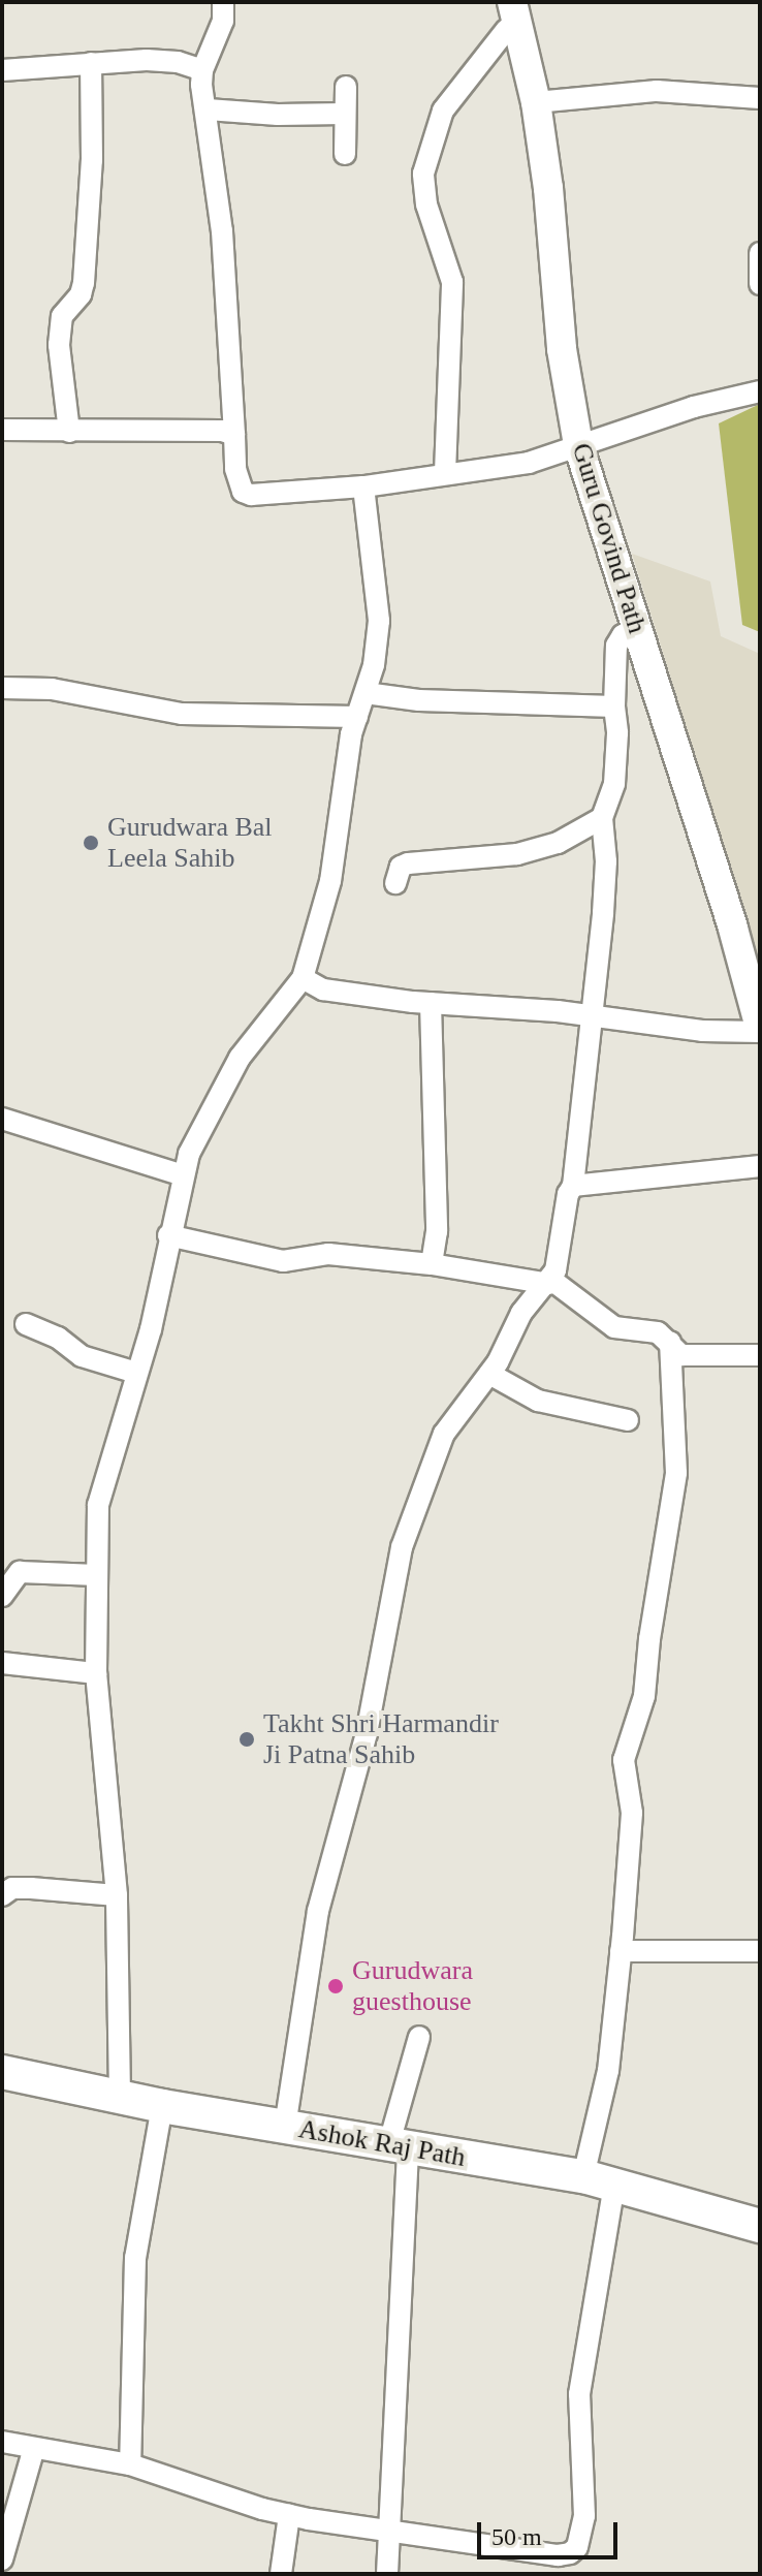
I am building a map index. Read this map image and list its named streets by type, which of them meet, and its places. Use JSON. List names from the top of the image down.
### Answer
{
  "streets": {
    "main road": ["Ashok Raj Path"],
    "street": ["Guru Govind Path"]
  },
  "places": ["Gurudwara Bal Leela Sahib", "Takht Shri Harmandir Ji Patna Sahib", "Gurudwara guesthouse"],
  "scale_bar": "50 m"
}
